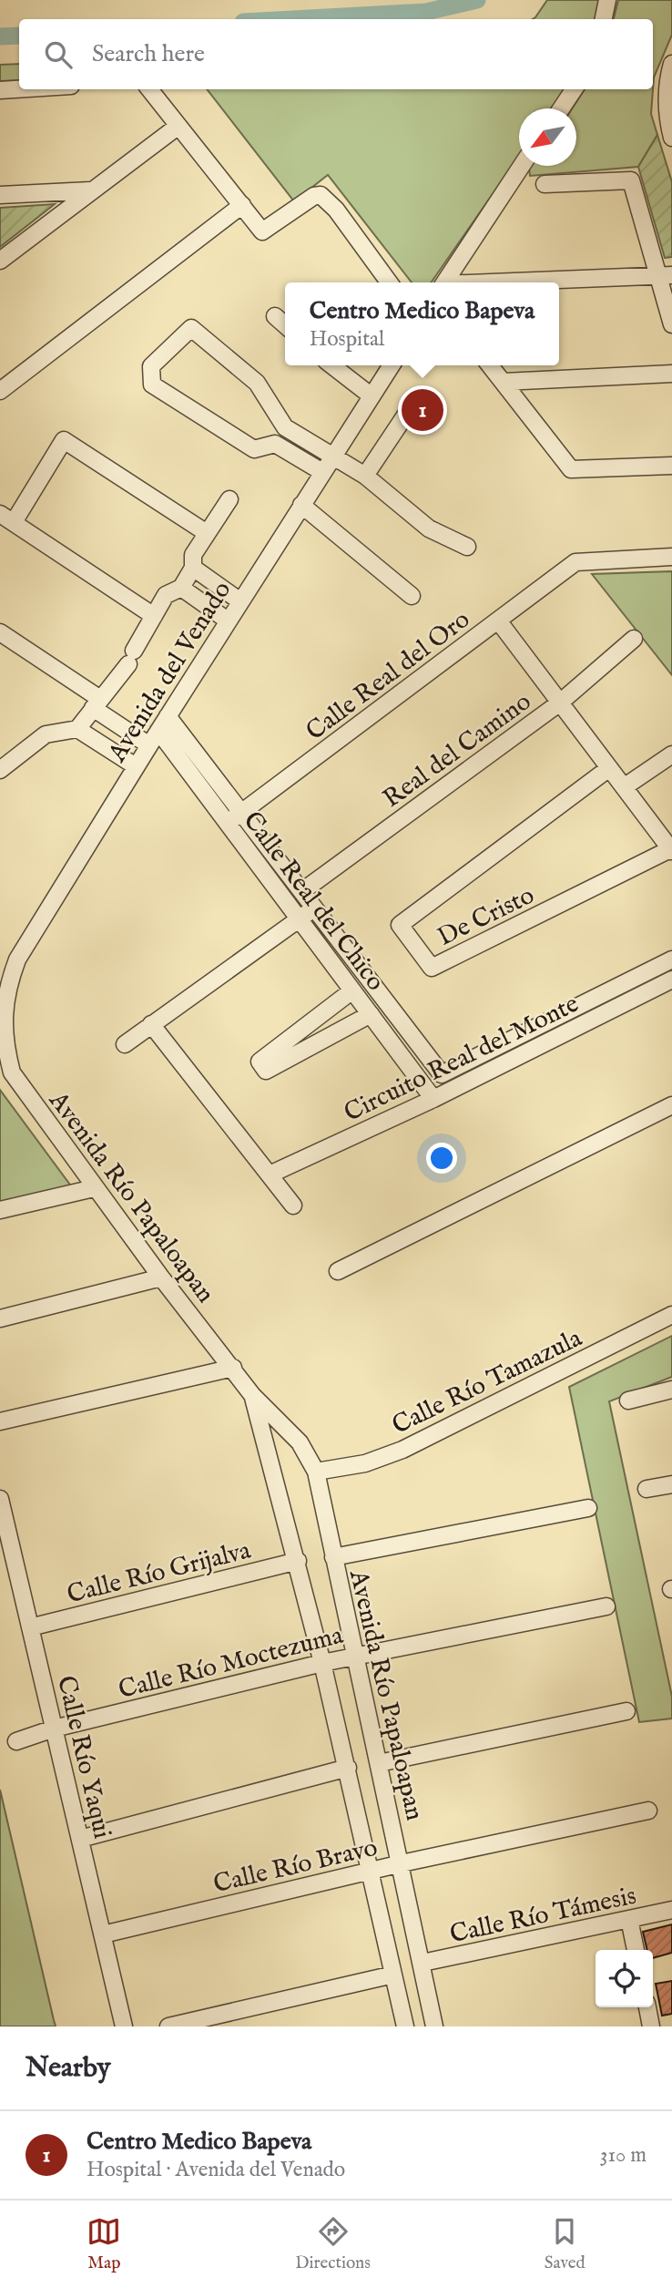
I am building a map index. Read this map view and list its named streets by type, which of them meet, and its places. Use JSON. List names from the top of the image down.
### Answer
{
  "streets": {
    "street": [
      "Avenida del Venado",
      "Calle Real del Oro",
      "Real del Camino",
      "Calle Real del Chico",
      "De Cristo",
      "Circuito Real del Monte",
      "Avenida Río Papaloapan",
      "Calle Río Tamazula",
      "Calle Río Grijalva",
      "Calle Río Moctezuma",
      "Calle Río Yaqui",
      "Calle Río Bravo",
      "Calle Río Támesis"
    ]
  },
  "crossings": [
    ["Avenida del Venado", "Calle Real del Chico"],
    ["Avenida del Venado", "Circuito Real del Monte"],
    ["Avenida del Venado", "Avenida Río Papaloapan"],
    ["Calle Real del Oro", "Calle Real del Chico"],
    ["Calle Real del Oro", "De Cristo"],
    ["Calle Real del Oro", "Circuito Real del Monte"],
    ["Real del Camino", "De Cristo"],
    ["Real del Camino", "Circuito Real del Monte"],
    ["Calle Real del Chico", "Circuito Real del Monte"],
    ["Avenida Río Papaloapan", "Calle Río Tamazula"],
    ["Avenida Río Papaloapan", "Calle Río Grijalva"],
    ["Avenida Río Papaloapan", "Calle Río Moctezuma"],
    ["Avenida Río Papaloapan", "Calle Río Bravo"],
    ["Avenida Río Papaloapan", "Calle Río Támesis"],
    ["Calle Río Grijalva", "Calle Río Yaqui"],
    ["Calle Río Moctezuma", "Calle Río Yaqui"],
    ["Calle Río Yaqui", "Calle Río Bravo"]
  ],
  "north": "bottom left",
  "page": {
    "search": "Search here",
    "popup": ["Centro Medico Bapeva", "Hospital"],
    "pins": "1",
    "heading": "Nearby",
    "list": [
      {
        "mark": "1",
        "name": "Centro Medico Bapeva",
        "note": "Hospital · Avenida del Venado",
        "value": "310 m"
      }
    ],
    "nav": ["Map", "Directions", "Saved"]
  }
}
